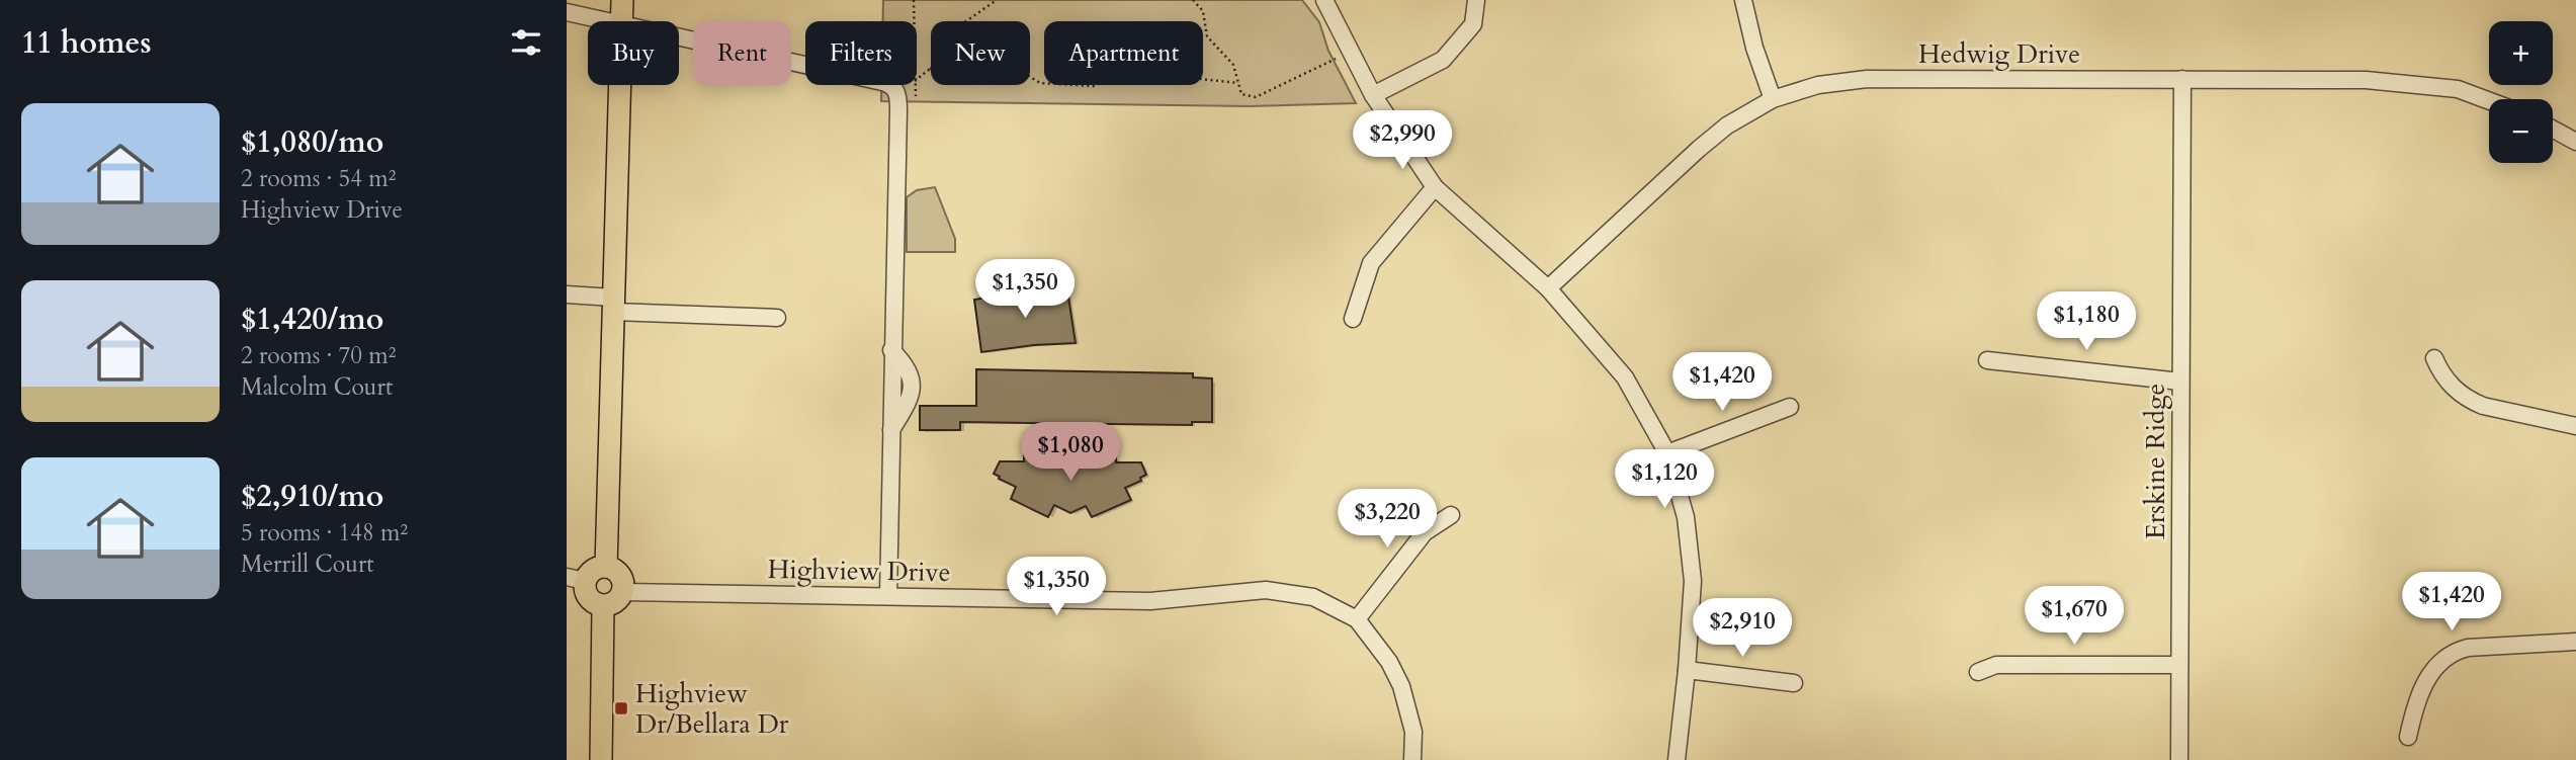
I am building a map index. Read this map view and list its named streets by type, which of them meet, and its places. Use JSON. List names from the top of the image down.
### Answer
{
  "streets": {
    "street": ["Hedwig Drive", "Erskine Ridge", "Highview Drive"]
  },
  "crossings": [
    ["Hedwig Drive", "Erskine Ridge"]
  ],
  "places": {
    "transit": ["Highview Dr/Bellara Dr"]
  },
  "page": {
    "heading": "11 homes",
    "map_buttons": ["+", "−"],
    "chip": [
      "Buy",
      "Rent",
      "Filters",
      "New",
      "Apartment"
    ],
    "list": [
      {
        "name": "$1,080/mo",
        "note": "2 rooms · 54 m² · Highview Drive"
      },
      {
        "name": "$1,420/mo",
        "note": "2 rooms · 70 m² · Malcolm Court"
      },
      {
        "name": "$2,910/mo",
        "note": "5 rooms · 148 m² · Merrill Court"
      }
    ],
    "price": [
      "$2,990",
      "$1,350",
      "$1,180",
      "$1,420",
      "$1,080",
      "$1,120",
      "$3,220",
      "$1,350",
      "$1,420",
      "$1,670",
      "$2,910"
    ]
  }
}
